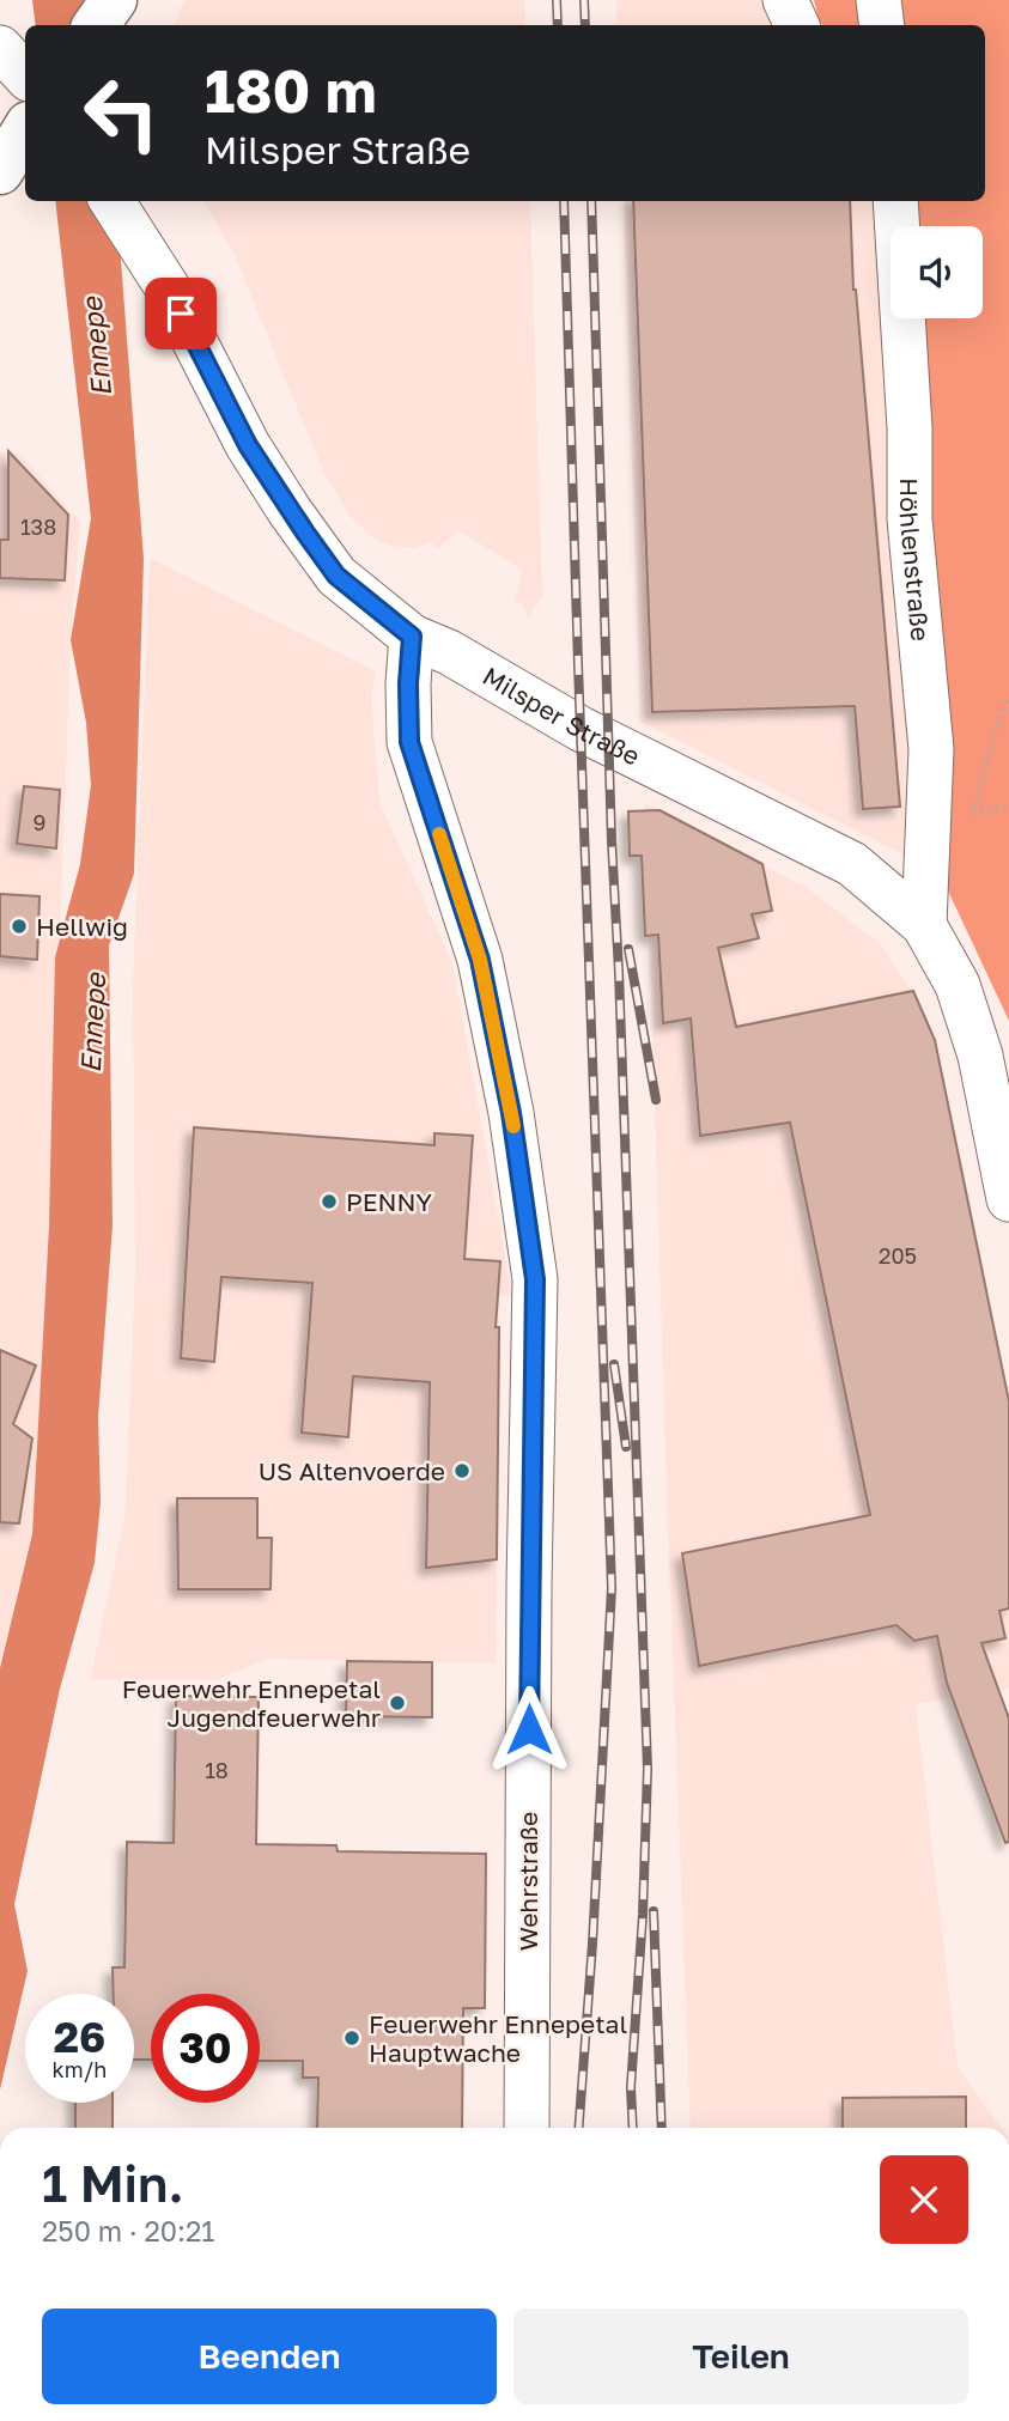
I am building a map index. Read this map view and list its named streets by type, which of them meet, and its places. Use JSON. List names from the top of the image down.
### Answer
{
  "streets": {
    "street": ["Höhlenstraße", "Milsper Straße", "Wehrstraße"]
  },
  "crossings": [
    ["Höhlenstraße", "Milsper Straße"],
    ["Milsper Straße", "Wehrstraße"]
  ],
  "water": ["Ennepe"],
  "places": [
    "Hellwig",
    "PENNY",
    "US Altenvoerde",
    "Feuerwehr Ennepetal Jugendfeuerwehr",
    "Feuerwehr Ennepetal Hauptwache"
  ],
  "house_numbers": [
    "138",
    "9",
    "205",
    "18"
  ],
  "page": {
    "turn": ["180 m", "Milsper Straße"],
    "speed": "26 km/h",
    "limit": "30",
    "heading": ["1 Min.", "250 m · 20:21"],
    "buttons": ["Beenden", "Teilen"]
  }
}
